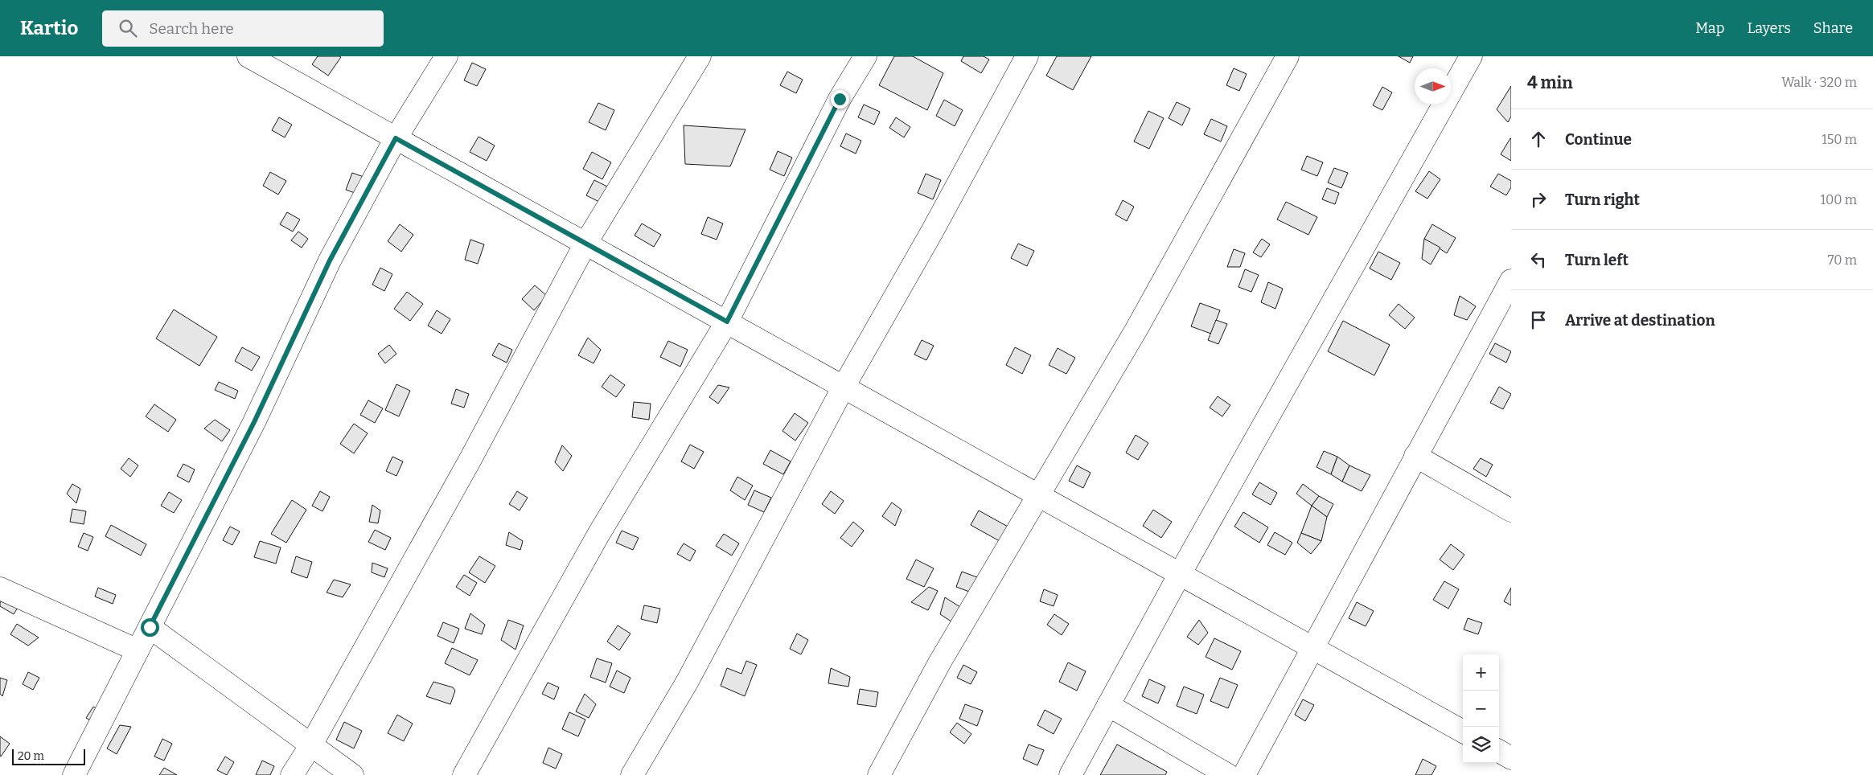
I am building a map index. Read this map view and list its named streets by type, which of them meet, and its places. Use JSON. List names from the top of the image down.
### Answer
{
  "scale_bar": "20 m",
  "north": "right",
  "page": {
    "header": "Kartio",
    "search": "Search here",
    "nav": ["Map", "Layers", "Share"],
    "heading": ["4 min", "Walk · 320 m"],
    "list": [
      ["Continue", "150 m"],
      ["Turn right", "100 m"],
      ["Turn left", "70 m"],
      "Arrive at destination"
    ],
    "map_buttons": ["+", "−"],
    "scale": "20 m"
  }
}
